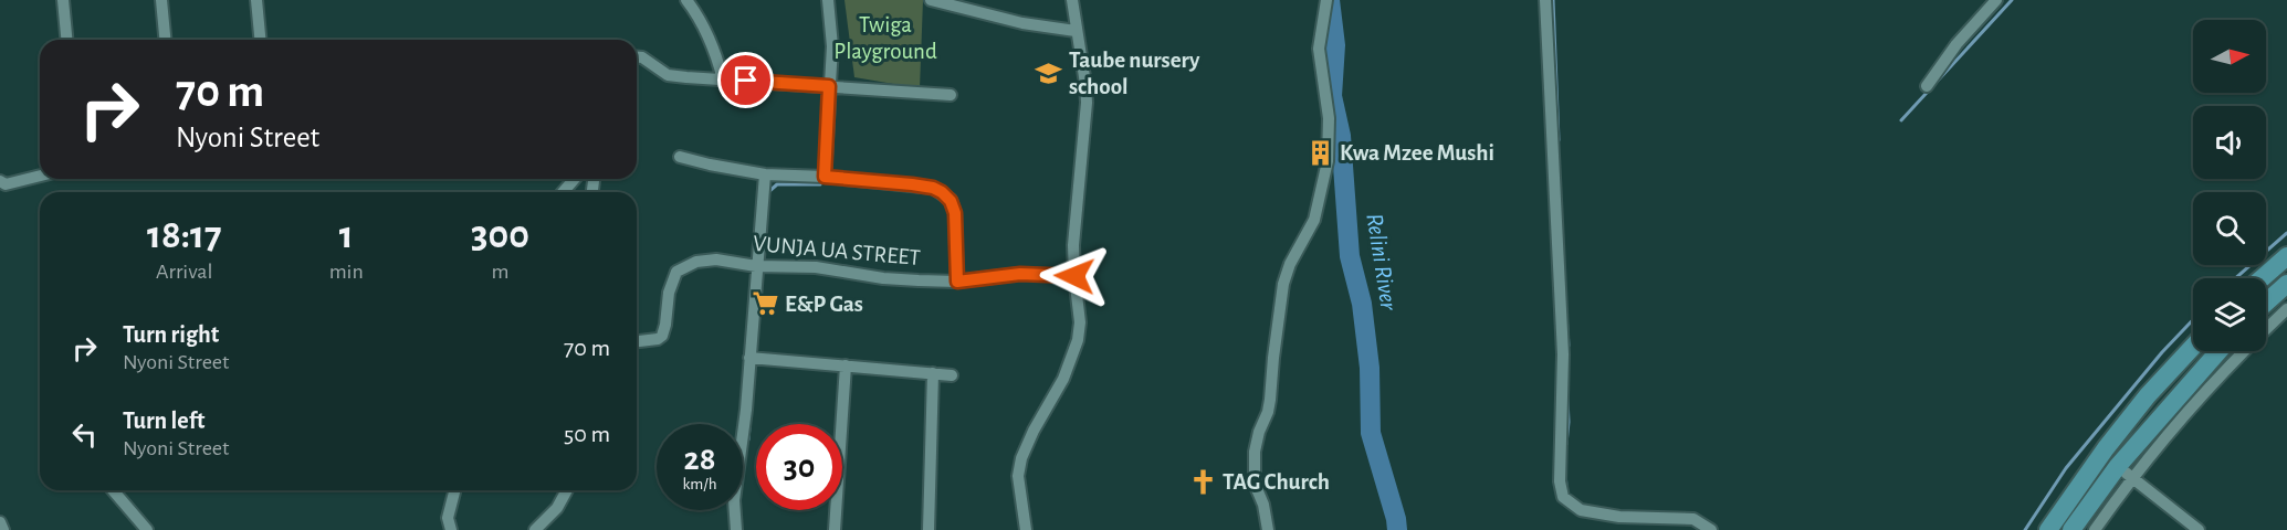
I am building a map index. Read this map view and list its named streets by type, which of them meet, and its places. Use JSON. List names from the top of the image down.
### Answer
{
  "streets": {
    "street": ["VUNJA UA STREET"]
  },
  "water": ["Relini River"],
  "parks": ["Twiga Playground"],
  "places": {
    "school or university": ["Taube nursery school"],
    "building": ["Kwa Mzee Mushi"],
    "supermarket": ["E&P Gas"],
    "church": ["TAG Church"]
  },
  "north": "right",
  "page": {
    "turn": ["70 m", "Nyoni Street"],
    "eta": [
      "18:17",
      "Arrival",
      "1",
      "min",
      "300",
      "m"
    ],
    "list": [
      {
        "name": "Turn right",
        "note": "Nyoni Street",
        "value": "70 m"
      },
      {
        "name": "Turn left",
        "note": "Nyoni Street",
        "value": "50 m"
      }
    ],
    "speed": "28 km/h",
    "limit": "30"
  }
}
